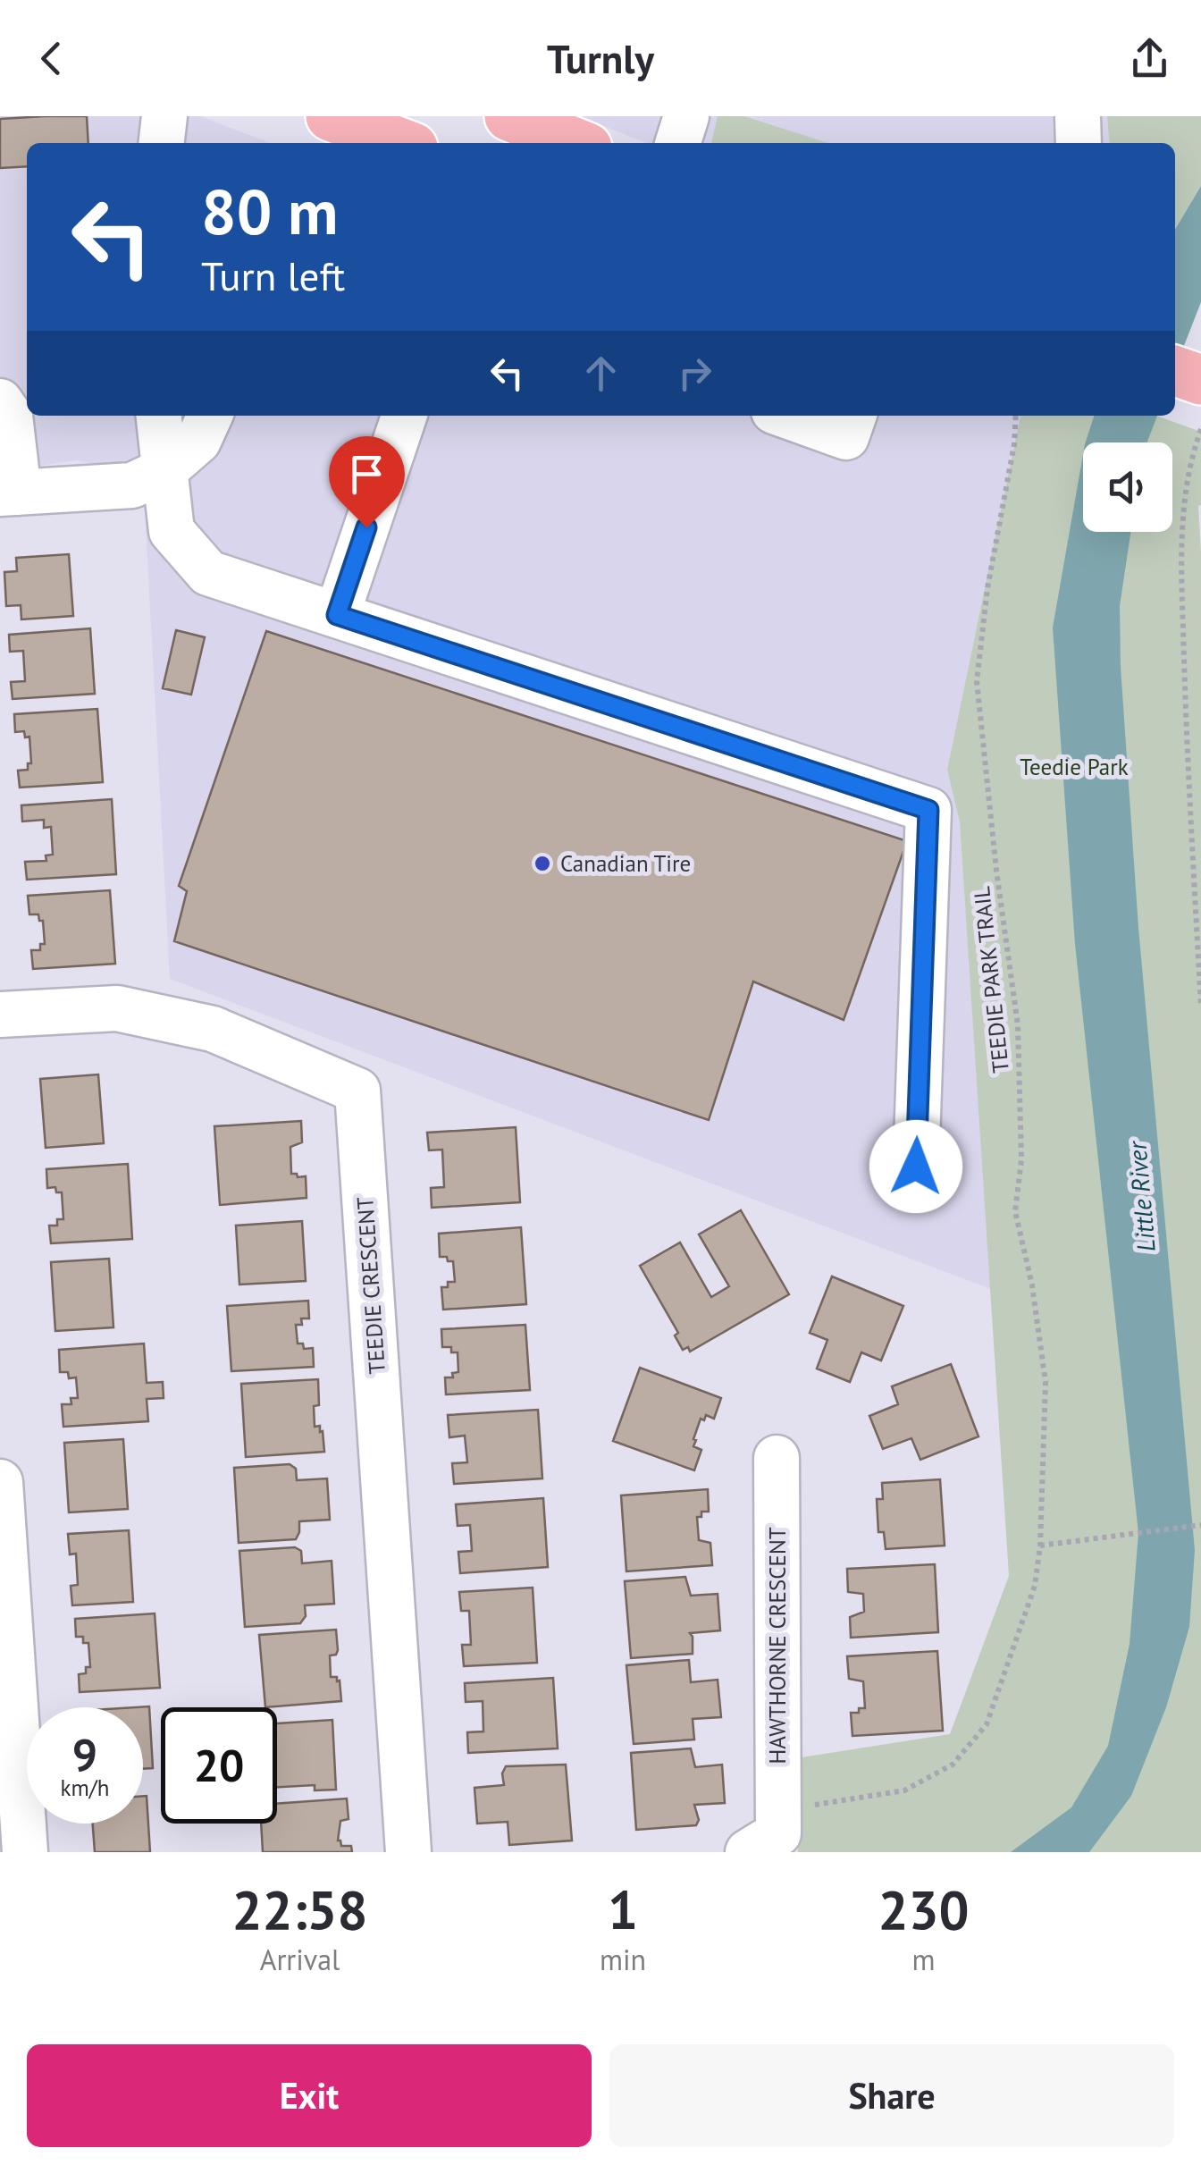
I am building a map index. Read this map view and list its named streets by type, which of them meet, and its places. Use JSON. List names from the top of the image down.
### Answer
{
  "streets": {
    "street": ["TEEDIE CRESCENT", "HAWTHORNE CRESCENT"],
    "path": ["TEEDIE PARK TRAIL"]
  },
  "crossings": [
    ["TEEDIE PARK TRAIL", "HAWTHORNE CRESCENT"]
  ],
  "water": ["Little River"],
  "parks": ["Teedie Park"],
  "places": ["Canadian Tire"],
  "page": {
    "header": "Turnly",
    "turn": ["80 m", "Turn left"],
    "speed": "9 km/h",
    "limit": "20",
    "eta": [
      "22:58",
      "Arrival",
      "1",
      "min",
      "230",
      "m"
    ],
    "buttons": ["Exit", "Share"]
  }
}
